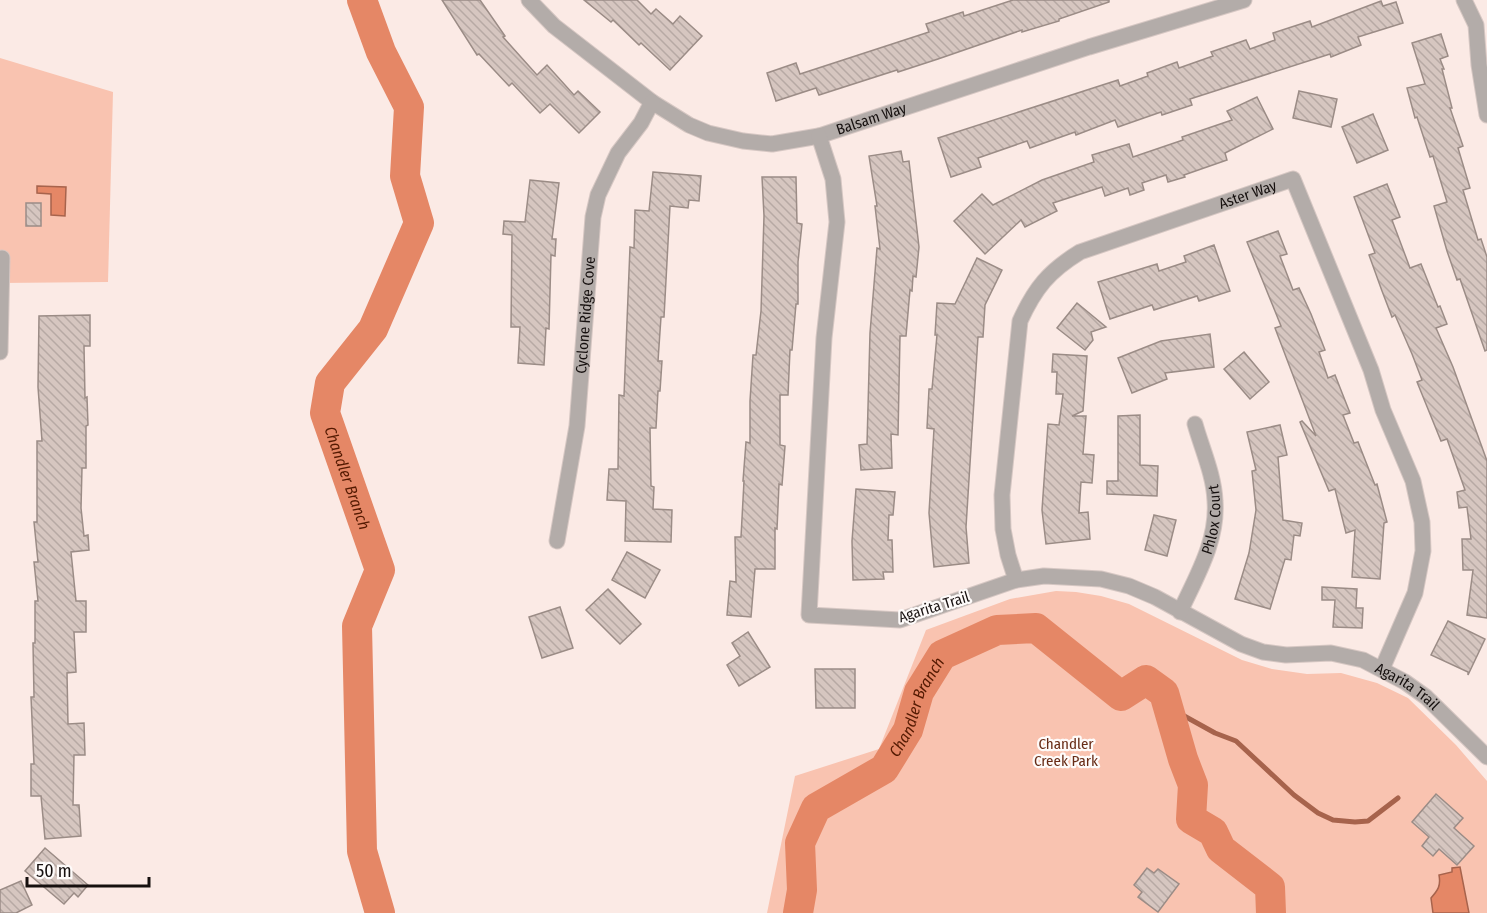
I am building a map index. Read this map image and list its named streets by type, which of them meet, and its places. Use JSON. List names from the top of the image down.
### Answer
{
  "streets": {
    "street": [
      "Balsam Way",
      "Aster Way",
      "Cyclone Ridge Cove",
      "Phlox Court",
      "Agarita Trail"
    ]
  },
  "crossings": [
    ["Balsam Way", "Cyclone Ridge Cove"],
    ["Balsam Way", "Agarita Trail"],
    ["Aster Way", "Agarita Trail"],
    ["Phlox Court", "Agarita Trail"]
  ],
  "water": ["Chandler Branch"],
  "parks": ["Chandler Creek Park"],
  "scale_bar": "50 m"
}
